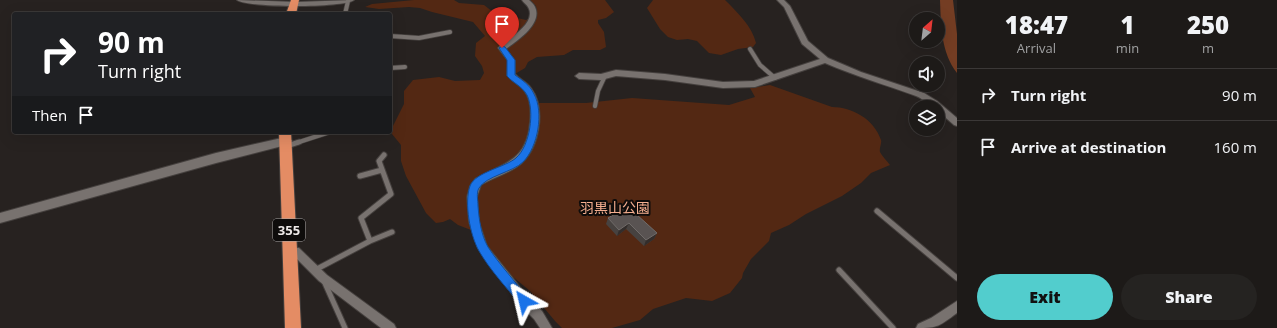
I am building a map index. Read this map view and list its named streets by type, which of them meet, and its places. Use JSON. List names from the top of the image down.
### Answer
{
  "streets": {
    "highway": ["355"]
  },
  "parks": ["羽黒山公園"],
  "north": "top right",
  "page": {
    "eta": [
      "18:47",
      "Arrival",
      "1",
      "min",
      "250",
      "m"
    ],
    "turn": ["90 m", "Turn right"],
    "list": [
      {
        "name": "Turn right",
        "value": "90 m"
      },
      {
        "name": "Arrive at destination",
        "value": "160 m"
      }
    ],
    "then": "Then",
    "buttons": ["Exit", "Share"]
  }
}
